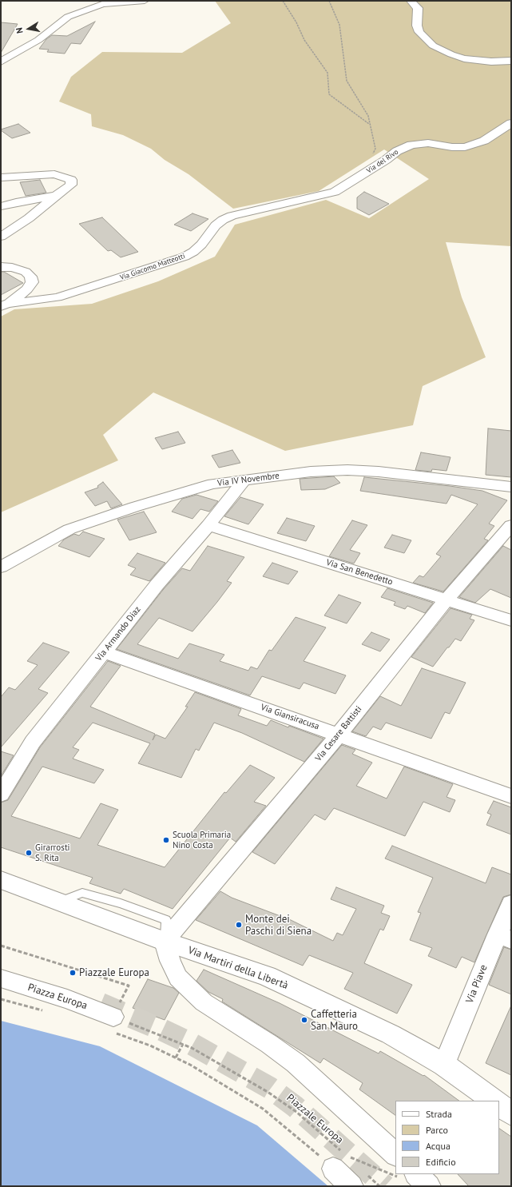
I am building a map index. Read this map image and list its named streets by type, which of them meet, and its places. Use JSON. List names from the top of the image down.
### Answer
{
  "streets": {
    "street": [
      "Via del Rivo",
      "Via Giacomo Matteotti",
      "Via IV Novembre",
      "Via San Benedetto",
      "Via Armando Diaz",
      "Via Giansiracusa",
      "Via Cesare Battisti",
      "Via Martiri della Libertà",
      "Via Piave",
      "Piazza Europa"
    ],
    "path": ["Piazzale Europa"]
  },
  "crossings": [
    ["Via del Rivo", "Via Giacomo Matteotti"],
    ["Via IV Novembre", "Via Armando Diaz"],
    ["Via San Benedetto", "Via Armando Diaz"],
    ["Via San Benedetto", "Via Cesare Battisti"],
    ["Via Armando Diaz", "Via Giansiracusa"],
    ["Via Giansiracusa", "Via Cesare Battisti"],
    ["Via Cesare Battisti", "Via Martiri della Libertà"],
    ["Via Martiri della Libertà", "Via Piave"],
    ["Piazza Europa", "Piazzale Europa"]
  ],
  "places": [
    "Scuola Primaria Nino Costa",
    "Girarrosti S. Rita",
    "Monte dei Paschi di Siena",
    "Piazzale Europa",
    "Caffetteria San Mauro"
  ],
  "legend": [
    "Strada",
    "Parco",
    "Acqua",
    "Edificio"
  ],
  "north": "left"
}
